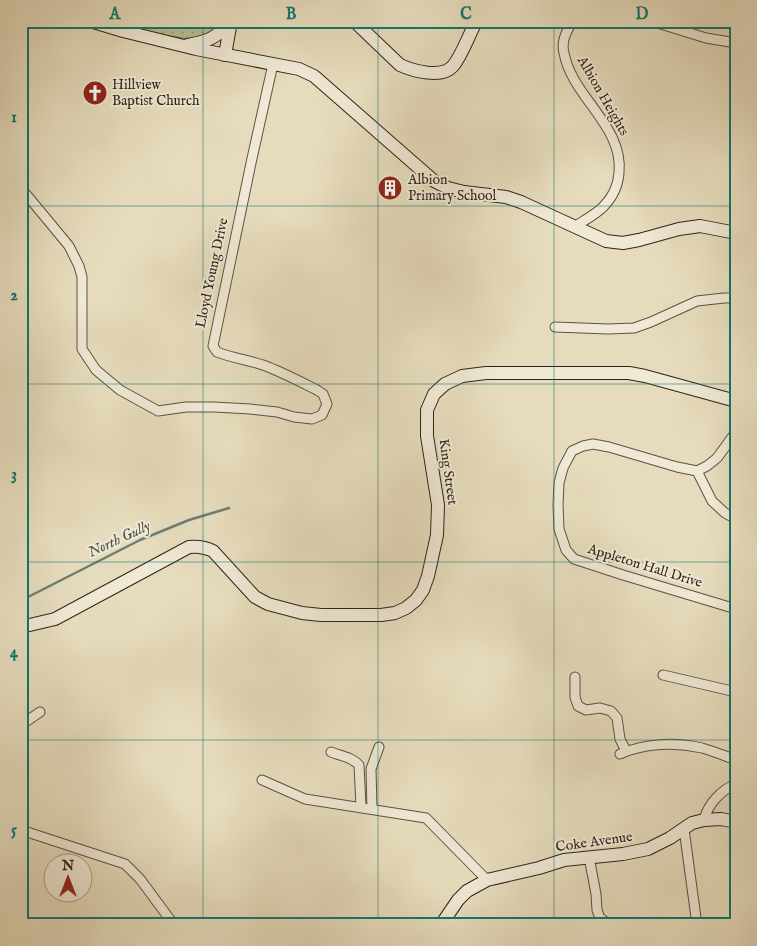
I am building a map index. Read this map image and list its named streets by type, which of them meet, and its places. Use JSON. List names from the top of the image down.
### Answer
{
  "streets": {
    "street": [
      "Albion Heights",
      "Lloyd Young Drive",
      "King Street",
      "Appleton Hall Drive",
      "Coke Avenue"
    ]
  },
  "water": ["North Gully"],
  "places": {
    "church": ["Hillview Baptist Church"],
    "building": ["Albion Primary School"]
  },
  "north": "top",
  "grid": {
    "columns": [
      "A",
      "B",
      "C",
      "D"
    ],
    "rows": [
      "1",
      "2",
      "3",
      "4",
      "5"
    ]
  }
}
